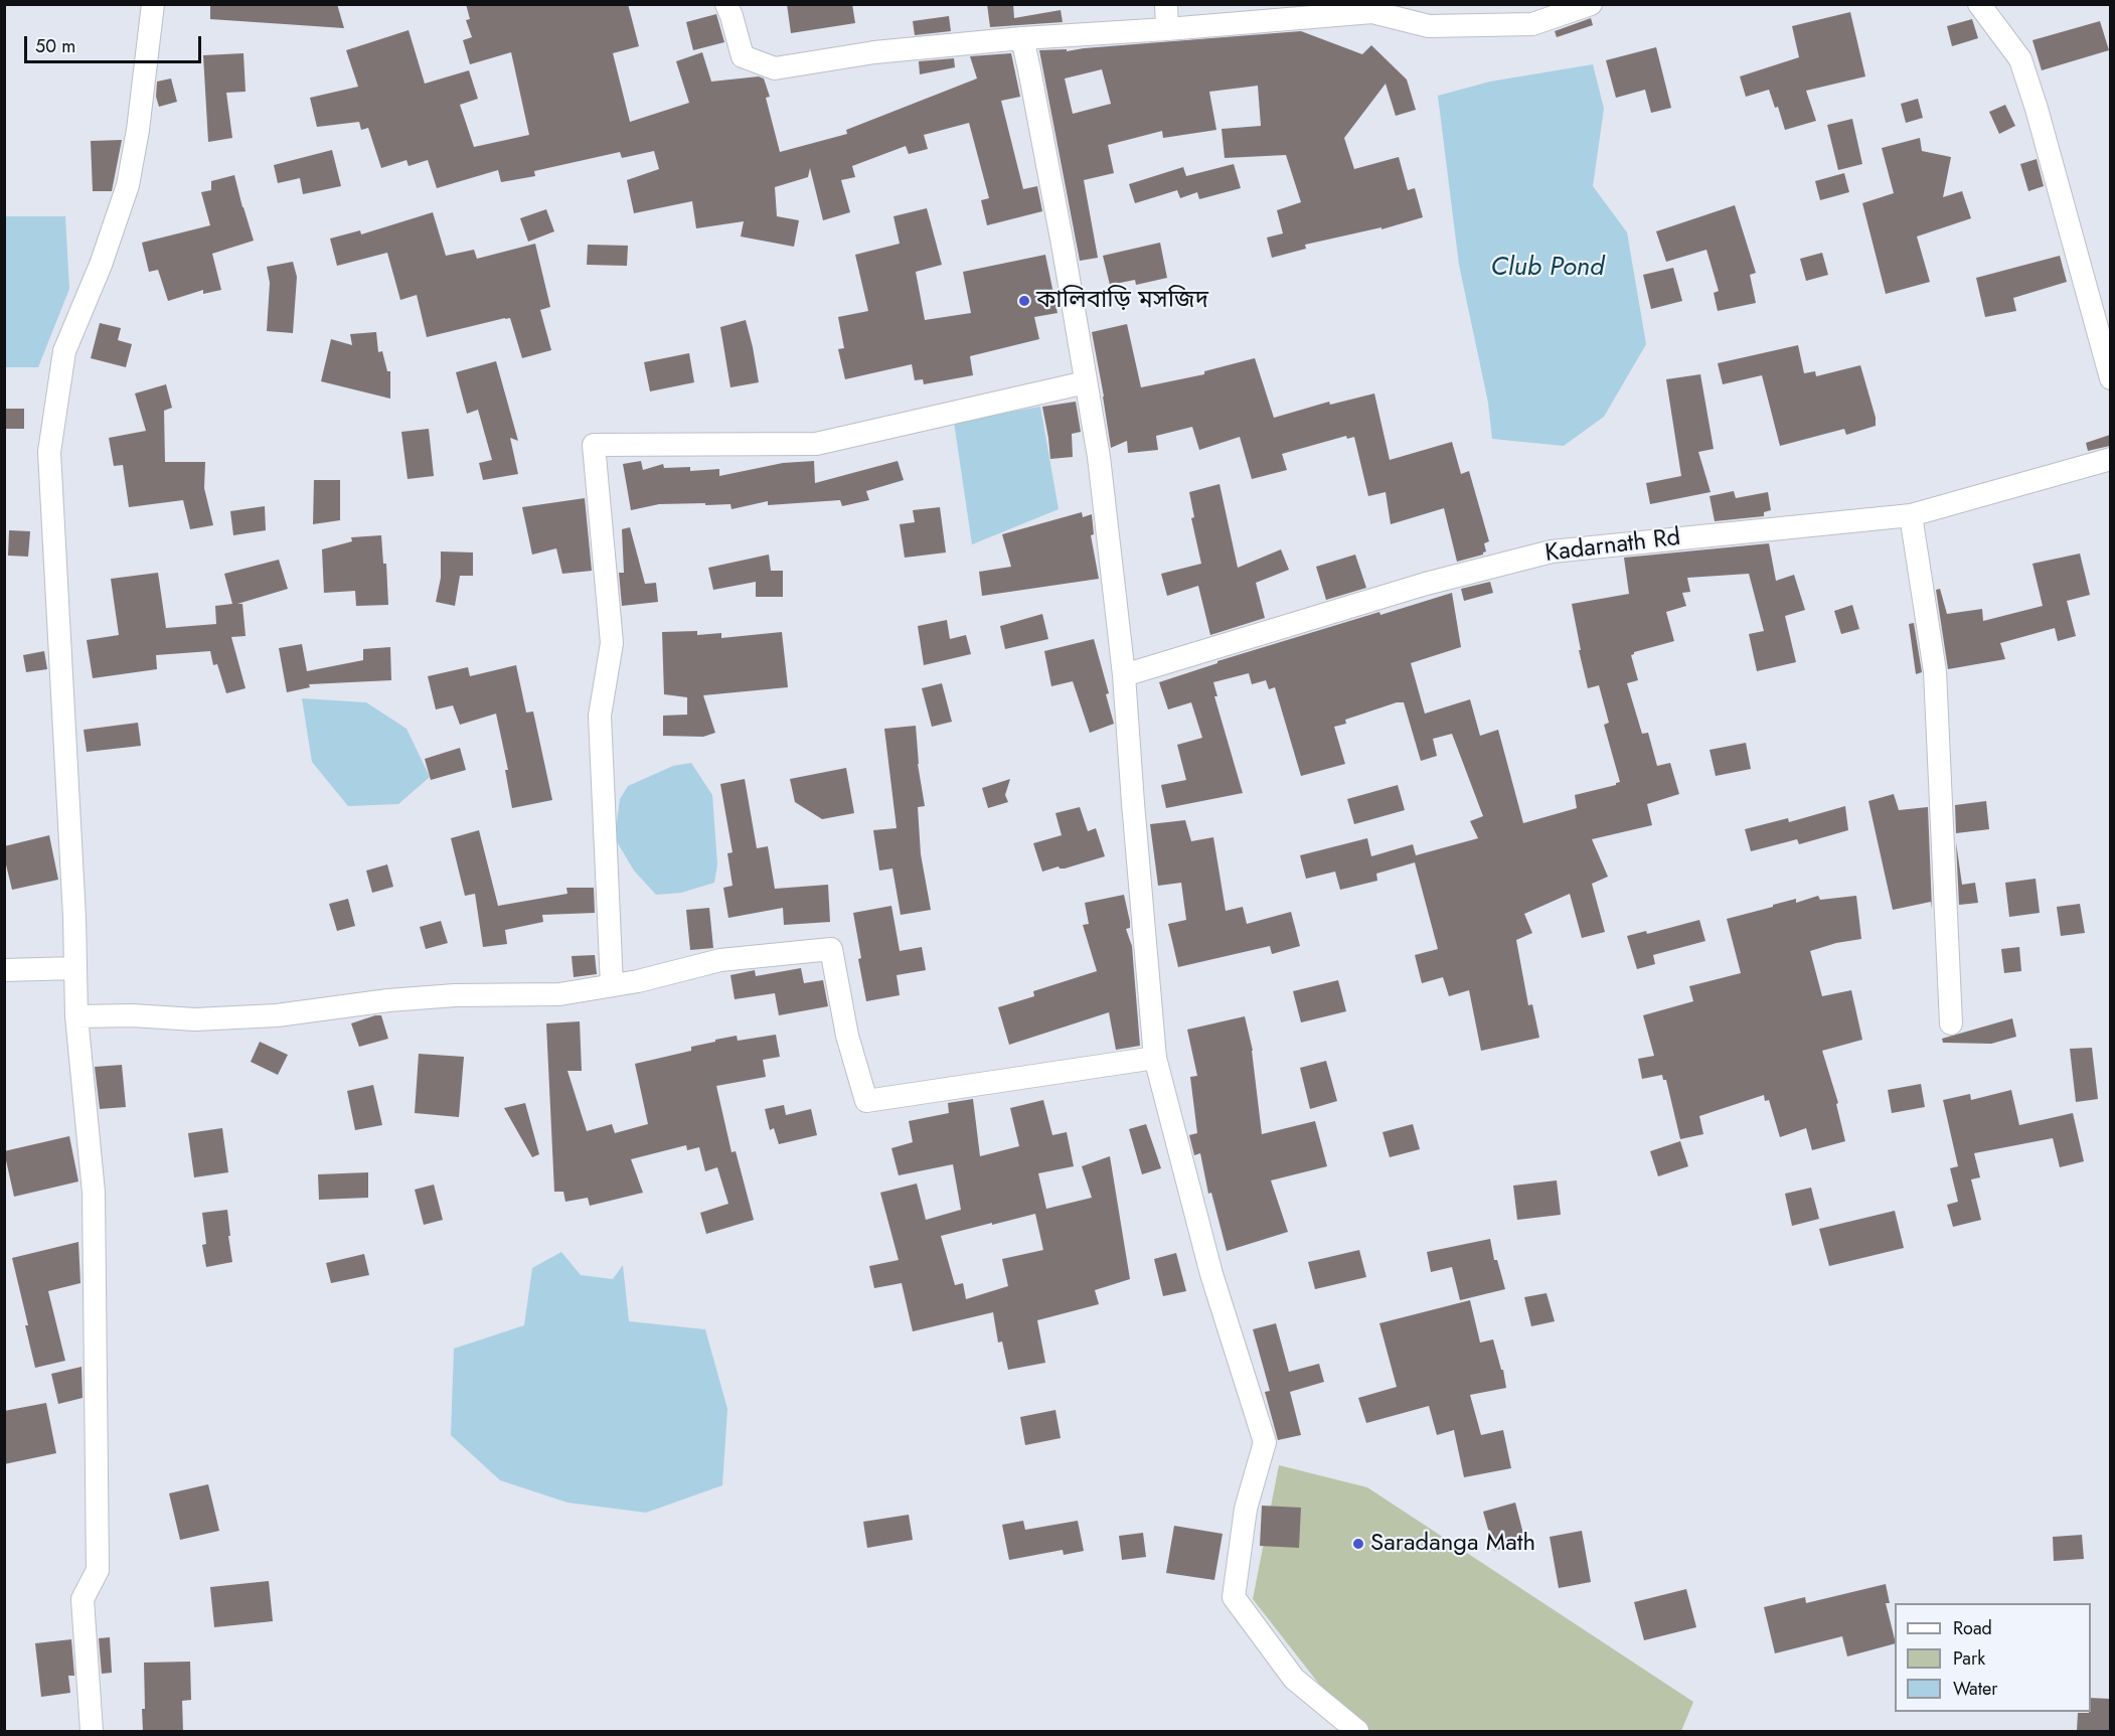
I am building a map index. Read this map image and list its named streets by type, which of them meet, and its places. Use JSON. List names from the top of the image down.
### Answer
{
  "streets": {
    "street": ["Kadarnath Rd"]
  },
  "water": ["Club Pond"],
  "places": ["কালিবাড়ি মসজিদ", "Saradanga Math"],
  "legend": ["Road", "Park", "Water"],
  "scale_bar": "50 m"
}
